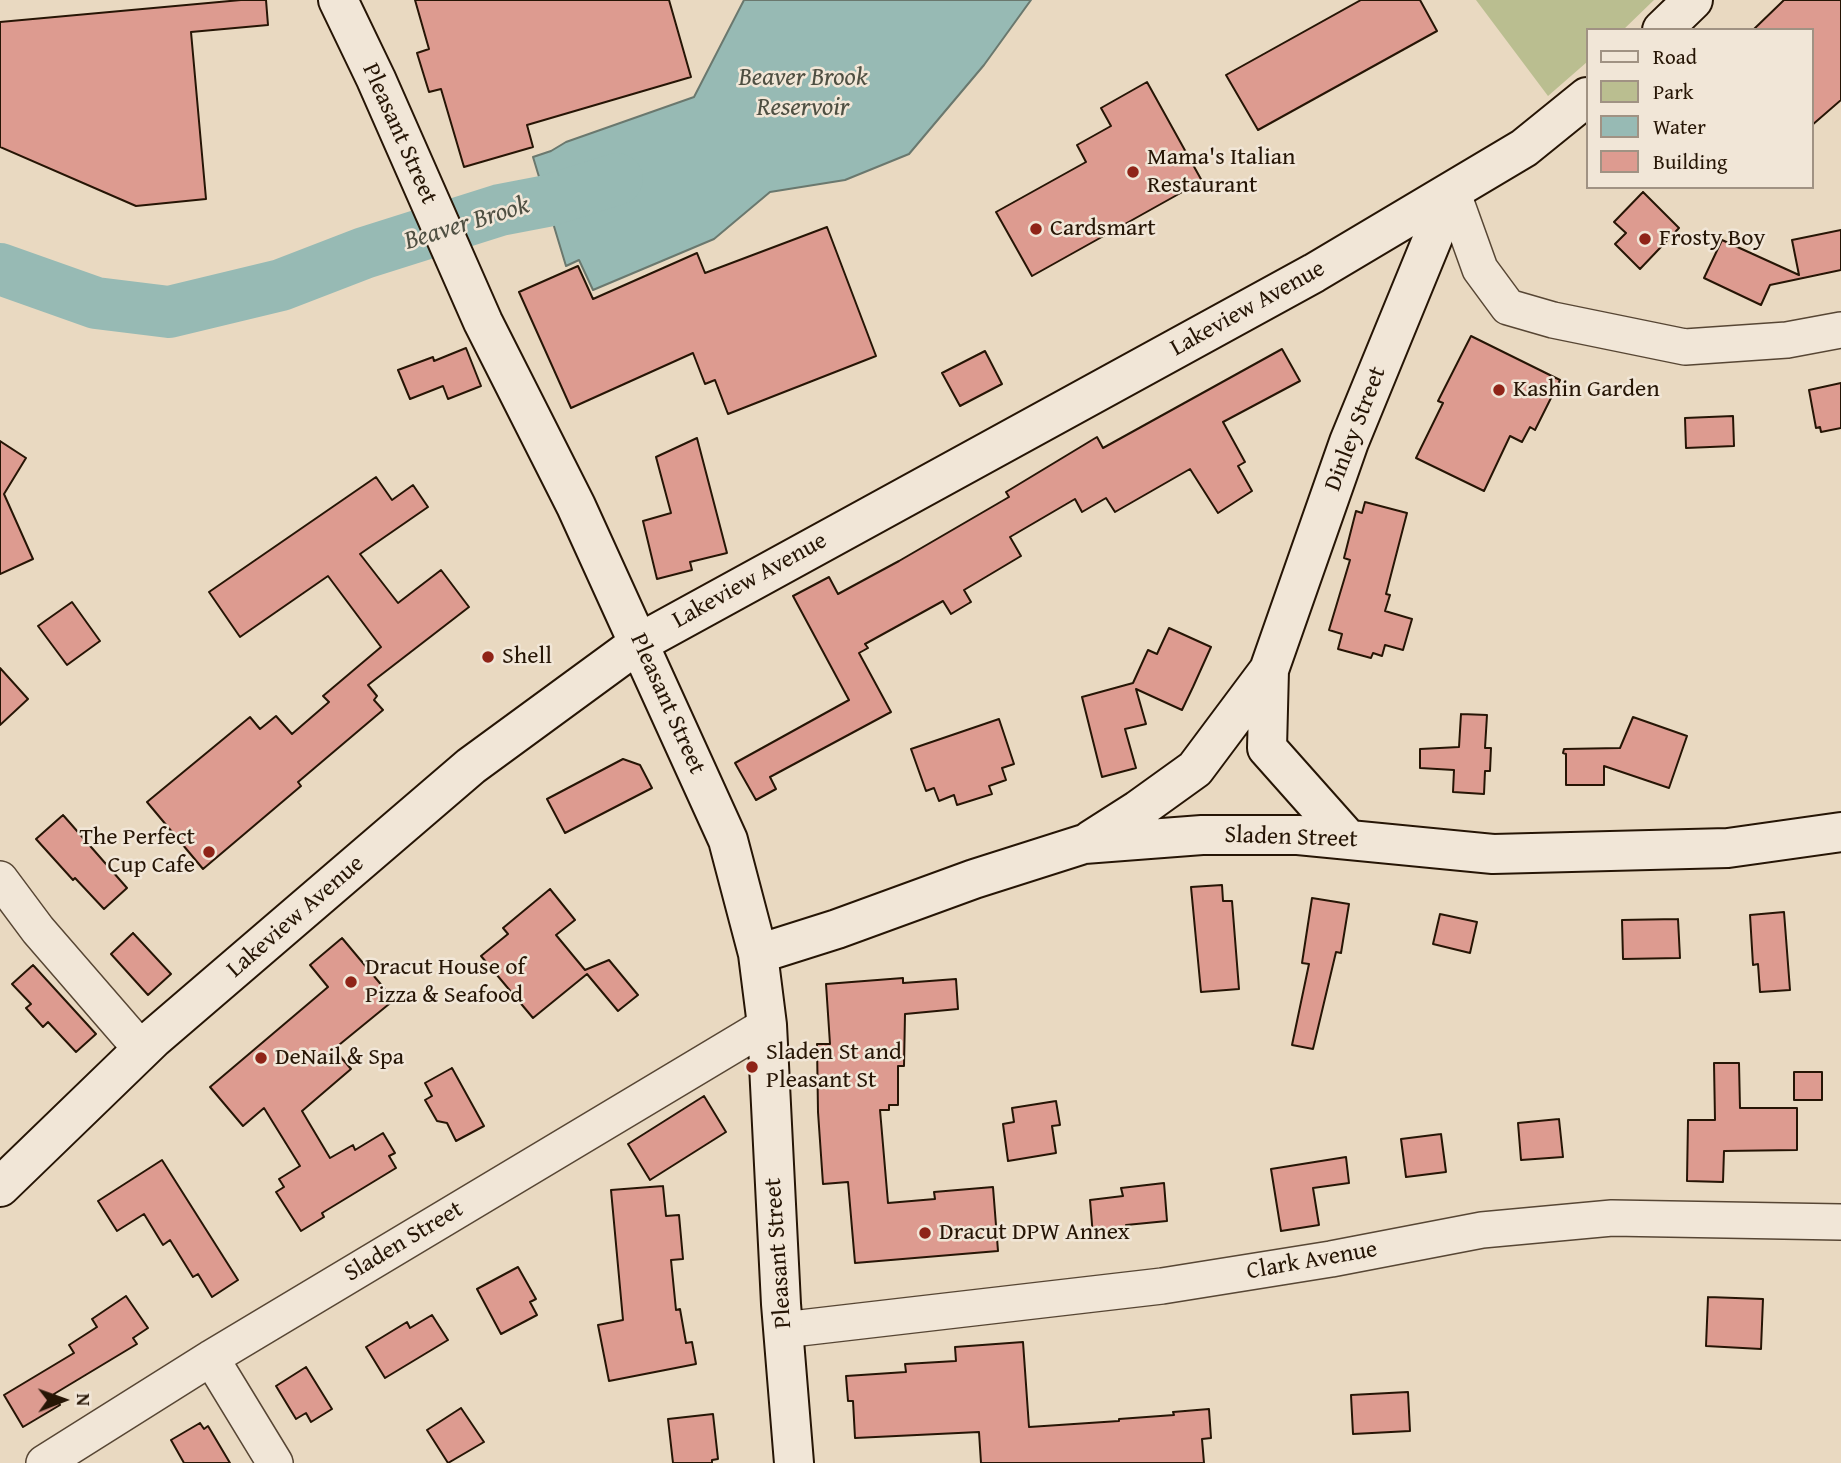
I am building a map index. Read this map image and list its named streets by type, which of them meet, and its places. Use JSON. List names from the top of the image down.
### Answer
{
  "streets": {
    "main road": [
      "Pleasant Street",
      "Lakeview Avenue",
      "Dinley Street",
      "Sladen Street"
    ],
    "street": ["Clark Avenue"]
  },
  "crossings": [
    ["Pleasant Street", "Lakeview Avenue"],
    ["Pleasant Street", "Sladen Street"],
    ["Pleasant Street", "Clark Avenue"],
    ["Lakeview Avenue", "Dinley Street"],
    ["Dinley Street", "Sladen Street"]
  ],
  "water": ["Beaver Brook Reservoir", "Beaver Brook"],
  "places": [
    "Mama's Italian Restaurant",
    "Cardsmart",
    "Frosty Boy",
    "Kashin Garden",
    "Shell",
    "The Perfect Cup Cafe",
    "Dracut House of Pizza & Seafood",
    "DeNail & Spa",
    "Sladen St and Pleasant St",
    "Dracut DPW Annex"
  ],
  "legend": [
    "Road",
    "Park",
    "Water",
    "Building"
  ],
  "north": "right"
}
